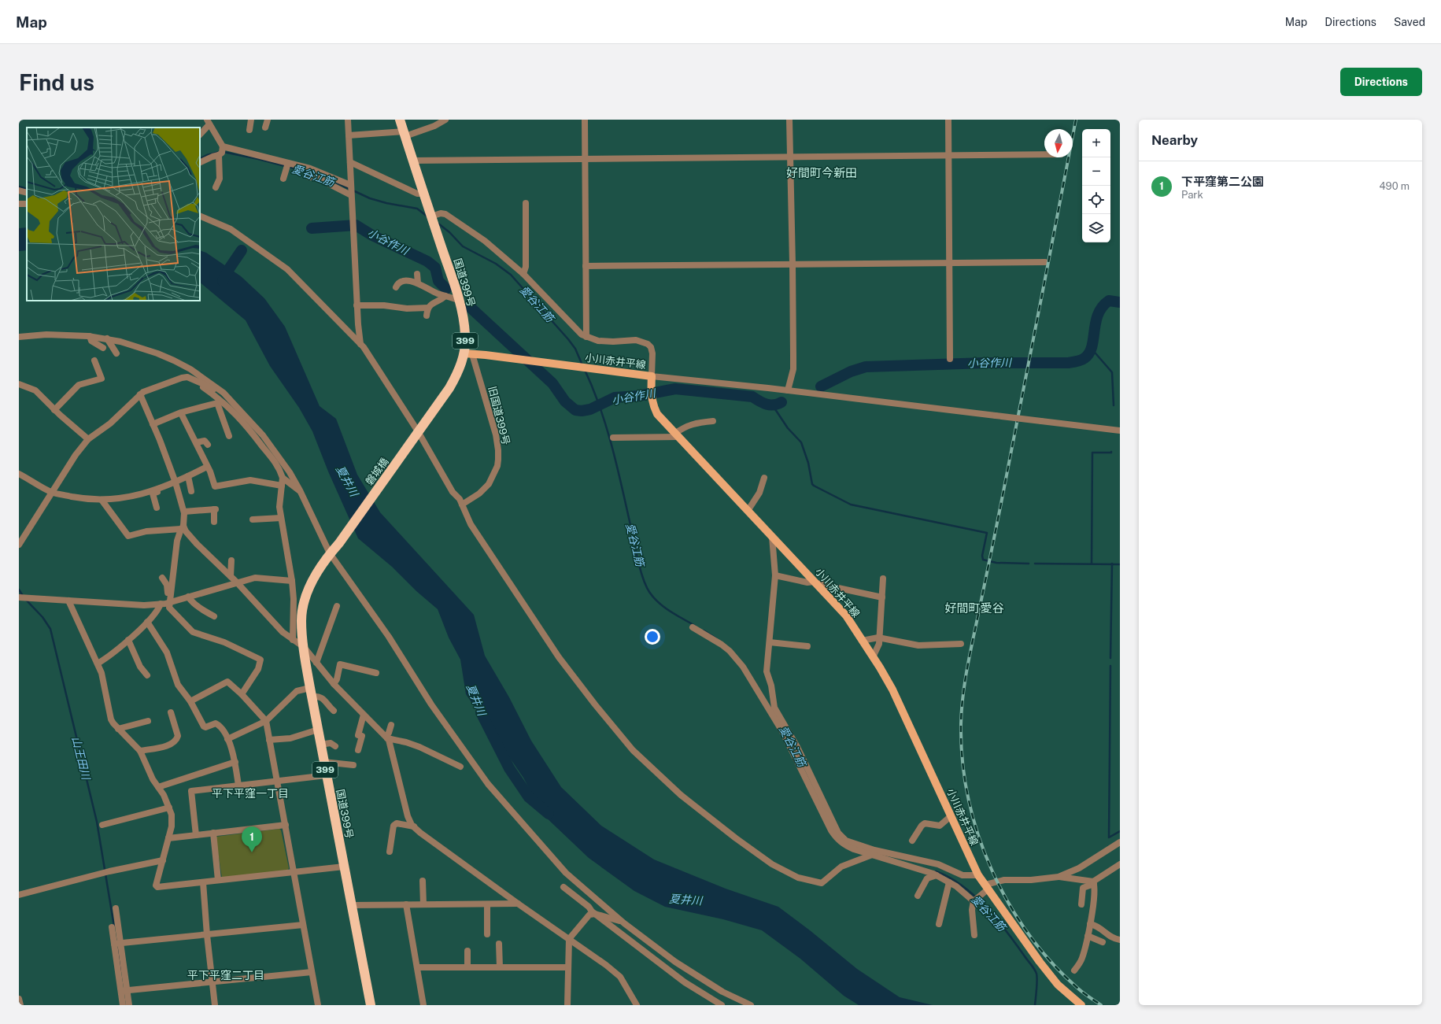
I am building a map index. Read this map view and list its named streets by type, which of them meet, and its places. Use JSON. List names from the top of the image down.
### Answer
{
  "streets": {
    "highway": ["国道399号", "399", "磐城橋"],
    "main road": ["小川赤井平線"],
    "street": ["旧国道399号"]
  },
  "crossings": [
    ["国道399号", "小川赤井平線"],
    ["国道399号", "旧国道399号"],
    ["国道399号", "磐城橋"],
    ["小川赤井平線", "旧国道399号"]
  ],
  "districts": [
    "好間町今新田",
    "好間町愛谷",
    "平下平窪一丁目",
    "平下平窪二丁目"
  ],
  "water": [
    "愛谷江筋",
    "小谷作川",
    "夏井川",
    "山王田川"
  ],
  "north": "bottom",
  "page": {
    "header": "Map",
    "nav": ["Map", "Directions", "Saved"],
    "buttons": "Directions",
    "title": "Find us",
    "heading": "Nearby",
    "map_buttons": ["+", "−"],
    "list": [
      {
        "mark": "1",
        "name": "下平窪第二公園",
        "note": "Park",
        "value": "490 m"
      }
    ],
    "pins": "1"
  }
}
